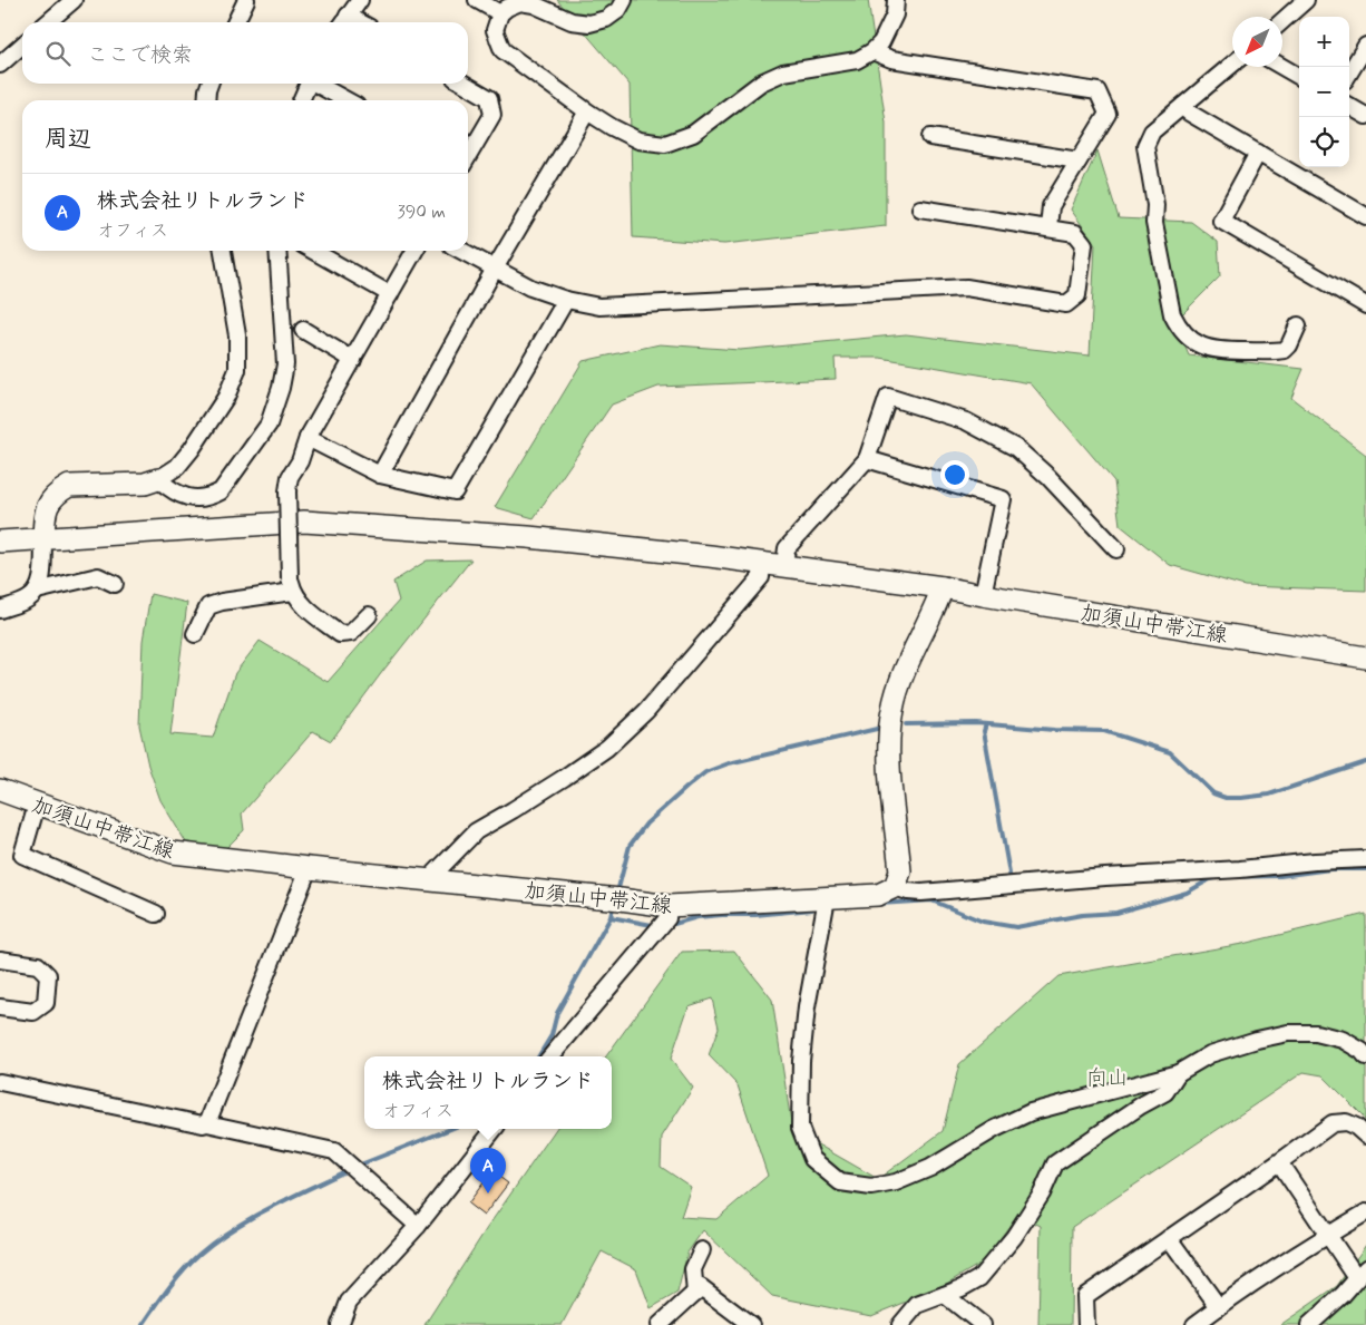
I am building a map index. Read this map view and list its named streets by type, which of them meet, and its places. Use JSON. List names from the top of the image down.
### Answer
{
  "streets": {
    "main road": ["加須山中帯江線"]
  },
  "parks": ["向山"],
  "north": "bottom left",
  "page": {
    "map_buttons": ["+", "−"],
    "search": "ここで検索",
    "heading": "周辺",
    "list": [
      {
        "mark": "A",
        "name": "株式会社リトルランド",
        "note": "オフィス",
        "value": "390 m"
      }
    ],
    "popup": ["株式会社リトルランド", "オフィス"],
    "pins": "A"
  }
}
